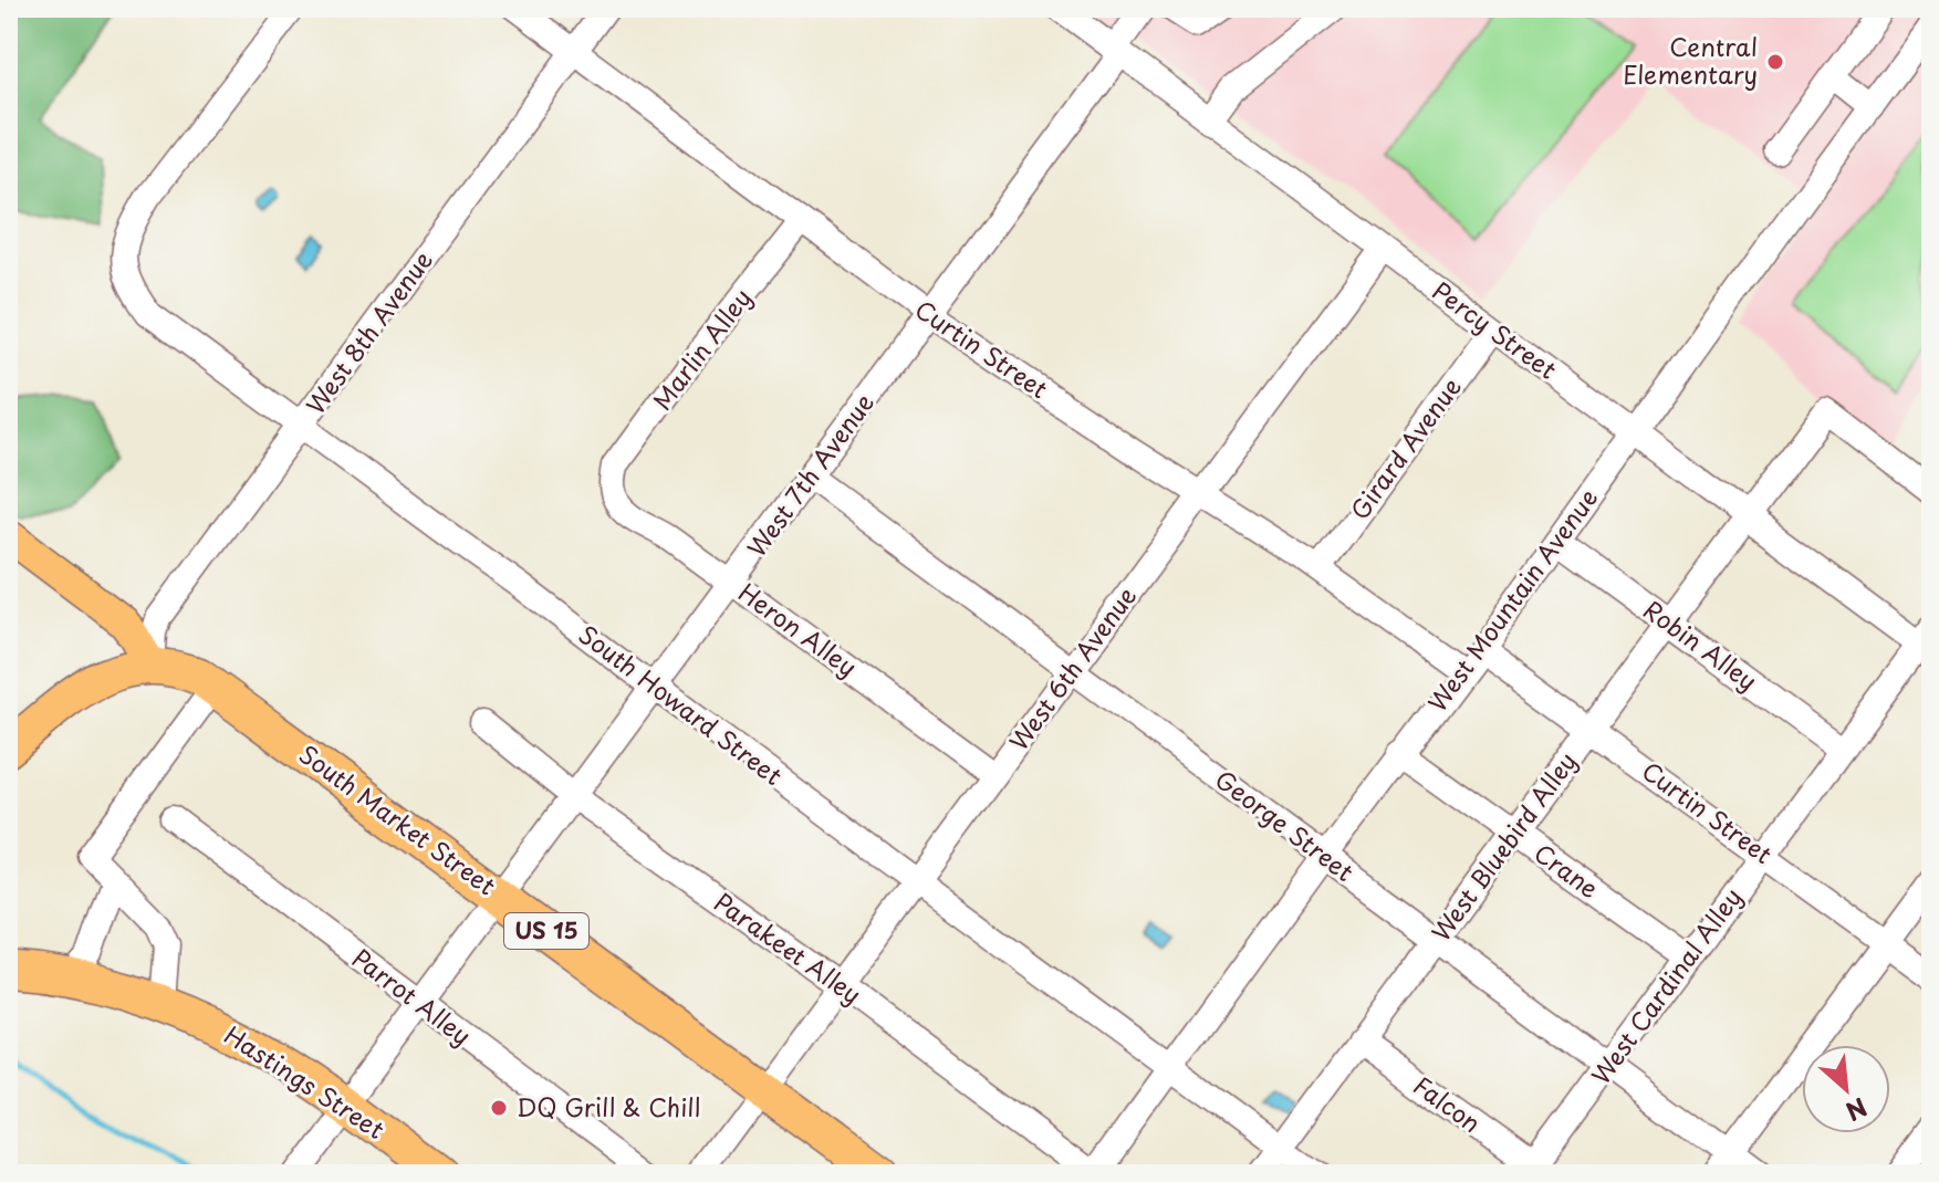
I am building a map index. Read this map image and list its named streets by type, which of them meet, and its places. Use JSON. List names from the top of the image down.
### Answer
{
  "streets": {
    "highway": ["South Market Street", "US 15", "Hastings Street"],
    "street": [
      "Percy Street",
      "West 8th Avenue",
      "Marlin Alley",
      "Curtin Street",
      "Girard Avenue",
      "West 7th Avenue",
      "West Mountain Avenue",
      "Heron Alley",
      "Robin Alley",
      "West 6th Avenue",
      "South Howard Street",
      "George Street",
      "West Bluebird Alley",
      "Crane",
      "Parakeet Alley",
      "West Cardinal Alley",
      "Parrot Alley",
      "Falcon"
    ]
  },
  "crossings": [
    ["Percy Street", "Girard Avenue"],
    ["Percy Street", "West 7th Avenue"],
    ["Percy Street", "West Mountain Avenue"],
    ["Percy Street", "West 6th Avenue"],
    ["Percy Street", "West Bluebird Alley"],
    ["Percy Street", "West Cardinal Alley"],
    ["West 8th Avenue", "Curtin Street"],
    ["West 8th Avenue", "South Howard Street"],
    ["West 8th Avenue", "South Market Street"],
    ["West 8th Avenue", "US 15"],
    ["Marlin Alley", "Curtin Street"],
    ["Marlin Alley", "Heron Alley"],
    ["Curtin Street", "Girard Avenue"],
    ["Curtin Street", "West 7th Avenue"],
    ["Curtin Street", "West Mountain Avenue"],
    ["Curtin Street", "West 6th Avenue"],
    ["Curtin Street", "West Bluebird Alley"],
    ["Curtin Street", "West Cardinal Alley"],
    ["West 7th Avenue", "Heron Alley"],
    ["West 7th Avenue", "South Howard Street"],
    ["West 7th Avenue", "South Market Street"],
    ["West 7th Avenue", "George Street"],
    ["West 7th Avenue", "Parakeet Alley"],
    ["West 7th Avenue", "Parrot Alley"],
    ["West 7th Avenue", "Hastings Street"],
    ["West Mountain Avenue", "Robin Alley"],
    ["West Mountain Avenue", "South Howard Street"],
    ["West Mountain Avenue", "George Street"],
    ["West Mountain Avenue", "Crane"],
    ["West Mountain Avenue", "Parakeet Alley"],
    ["Heron Alley", "West 6th Avenue"],
    ["Robin Alley", "West Bluebird Alley"],
    ["Robin Alley", "West Cardinal Alley"],
    ["West 6th Avenue", "South Howard Street"],
    ["West 6th Avenue", "South Market Street"],
    ["West 6th Avenue", "George Street"],
    ["West 6th Avenue", "Parakeet Alley"],
    ["South Howard Street", "West Bluebird Alley"],
    ["South Market Street", "US 15"],
    ["George Street", "West Bluebird Alley"],
    ["George Street", "West Cardinal Alley"],
    ["West Bluebird Alley", "Crane"],
    ["West Bluebird Alley", "Falcon"],
    ["Crane", "West Cardinal Alley"],
    ["West Cardinal Alley", "Falcon"]
  ],
  "places": ["Central Elementary", "DQ Grill & Chill"],
  "north": "bottom right"
}
